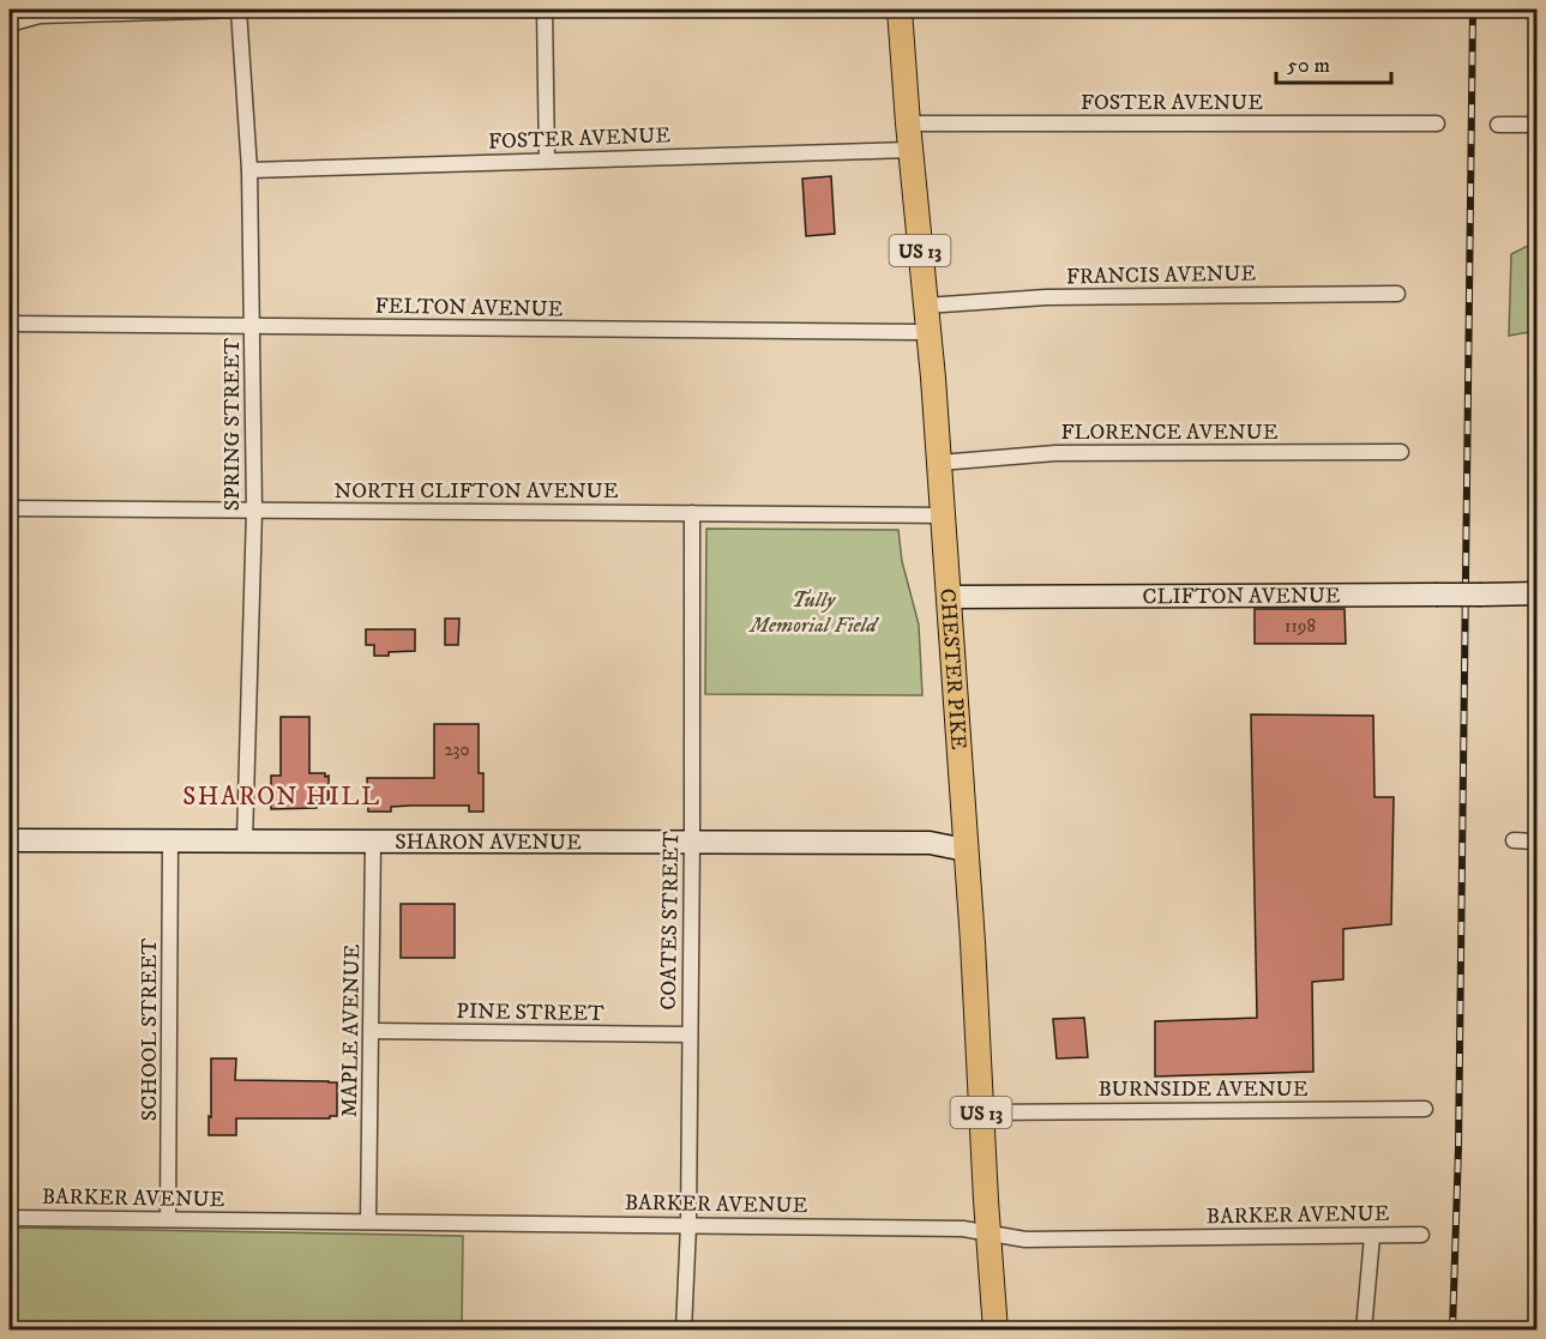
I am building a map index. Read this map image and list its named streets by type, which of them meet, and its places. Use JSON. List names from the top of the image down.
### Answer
{
  "streets": {
    "main road": ["US 13", "CHESTER PIKE"],
    "street": [
      "FOSTER AVENUE",
      "FRANCIS AVENUE",
      "FELTON AVENUE",
      "SPRING STREET",
      "FLORENCE AVENUE",
      "NORTH CLIFTON AVENUE",
      "CLIFTON AVENUE",
      "SHARON AVENUE",
      "COATES STREET",
      "PINE STREET",
      "SCHOOL STREET",
      "MAPLE AVENUE",
      "BURNSIDE AVENUE",
      "BARKER AVENUE"
    ]
  },
  "crossings": [
    ["FOSTER AVENUE", "SPRING STREET"],
    ["FOSTER AVENUE", "CHESTER PIKE"],
    ["FRANCIS AVENUE", "CHESTER PIKE"],
    ["FELTON AVENUE", "SPRING STREET"],
    ["FELTON AVENUE", "CHESTER PIKE"],
    ["SPRING STREET", "NORTH CLIFTON AVENUE"],
    ["SPRING STREET", "SHARON AVENUE"],
    ["FLORENCE AVENUE", "CHESTER PIKE"],
    ["NORTH CLIFTON AVENUE", "CHESTER PIKE"],
    ["NORTH CLIFTON AVENUE", "COATES STREET"],
    ["CLIFTON AVENUE", "CHESTER PIKE"],
    ["CHESTER PIKE", "SHARON AVENUE"],
    ["CHESTER PIKE", "BURNSIDE AVENUE"],
    ["CHESTER PIKE", "BARKER AVENUE"],
    ["SHARON AVENUE", "COATES STREET"],
    ["SHARON AVENUE", "SCHOOL STREET"],
    ["SHARON AVENUE", "MAPLE AVENUE"],
    ["COATES STREET", "PINE STREET"],
    ["COATES STREET", "BARKER AVENUE"],
    ["PINE STREET", "MAPLE AVENUE"],
    ["SCHOOL STREET", "BARKER AVENUE"],
    ["MAPLE AVENUE", "BARKER AVENUE"]
  ],
  "districts": ["SHARON HILL"],
  "parks": ["Tully Memorial Field"],
  "house_numbers": ["1198", "230"],
  "scale_bar": "50 m"
}
